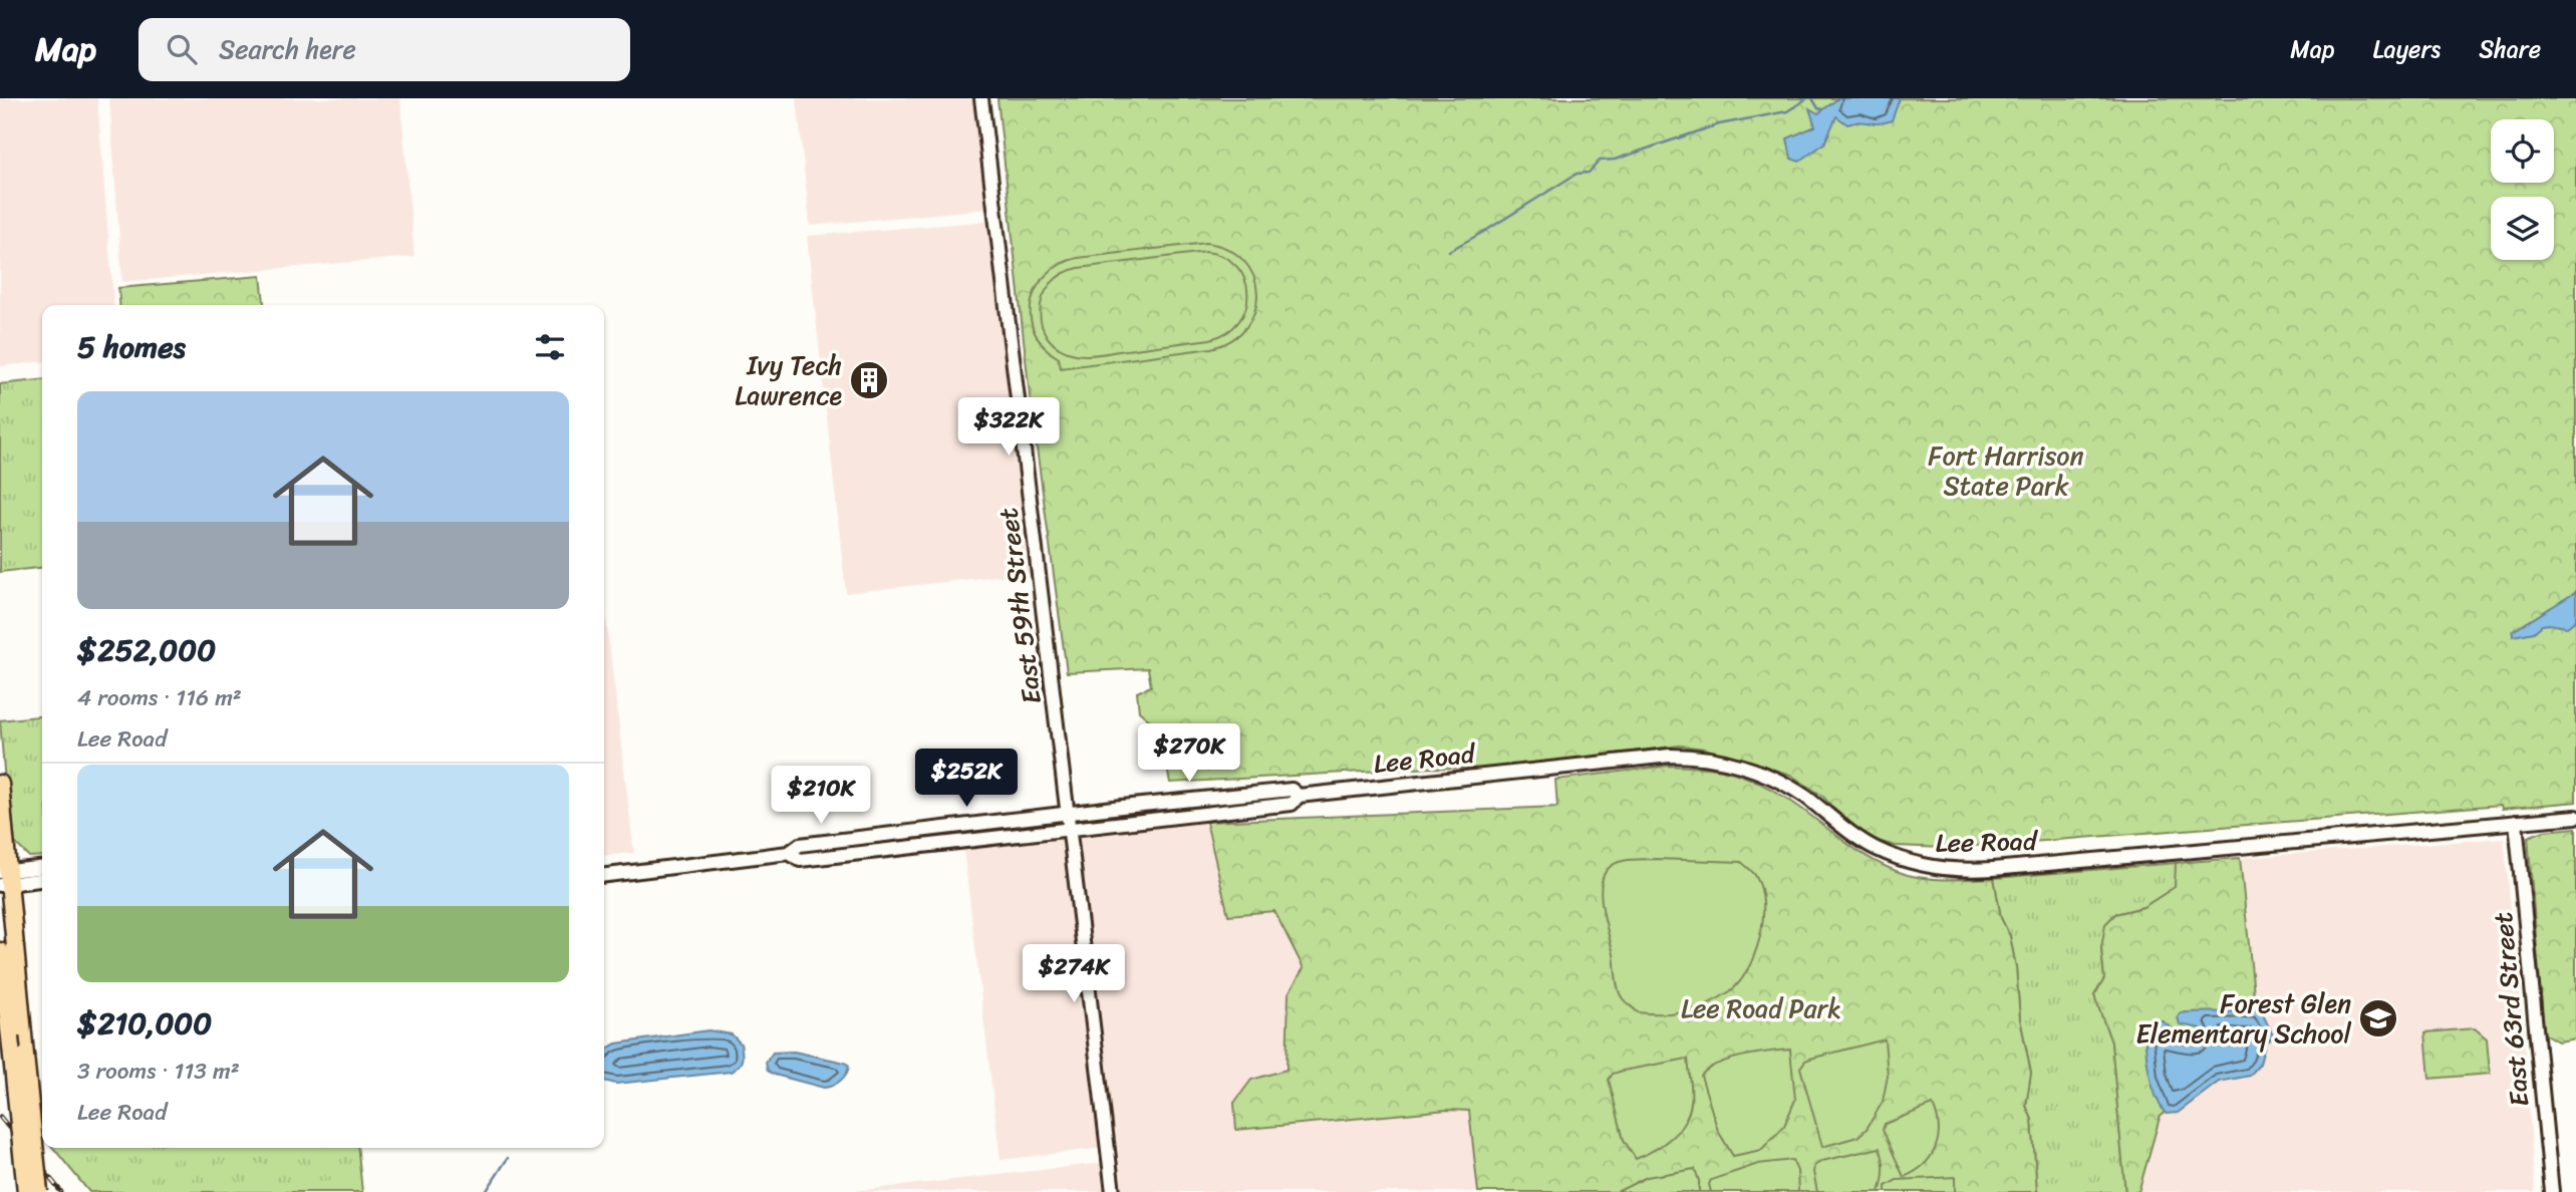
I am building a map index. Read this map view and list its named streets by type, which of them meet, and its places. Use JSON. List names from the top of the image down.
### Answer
{
  "streets": {
    "street": ["East 59th Street", "Lee Road", "East 63rd Street"]
  },
  "crossings": [
    ["East 59th Street", "Lee Road"],
    ["Lee Road", "East 63rd Street"]
  ],
  "parks": ["Fort Harrison State Park", "Lee Road Park"],
  "places": {
    "building": ["Ivy Tech Lawrence"],
    "school or university": ["Forest Glen Elementary School"]
  },
  "page": {
    "header": "Map",
    "search": "Search here",
    "nav": ["Map", "Layers", "Share"],
    "heading": "5 homes",
    "list": [
      {
        "name": "$252,000",
        "note": "4 rooms · 116 m² · Lee Road"
      },
      {
        "name": "$210,000",
        "note": "3 rooms · 113 m² · Lee Road"
      }
    ],
    "price": [
      "$322K",
      "$270K",
      "$252K",
      "$210K",
      "$274K"
    ]
  }
}
